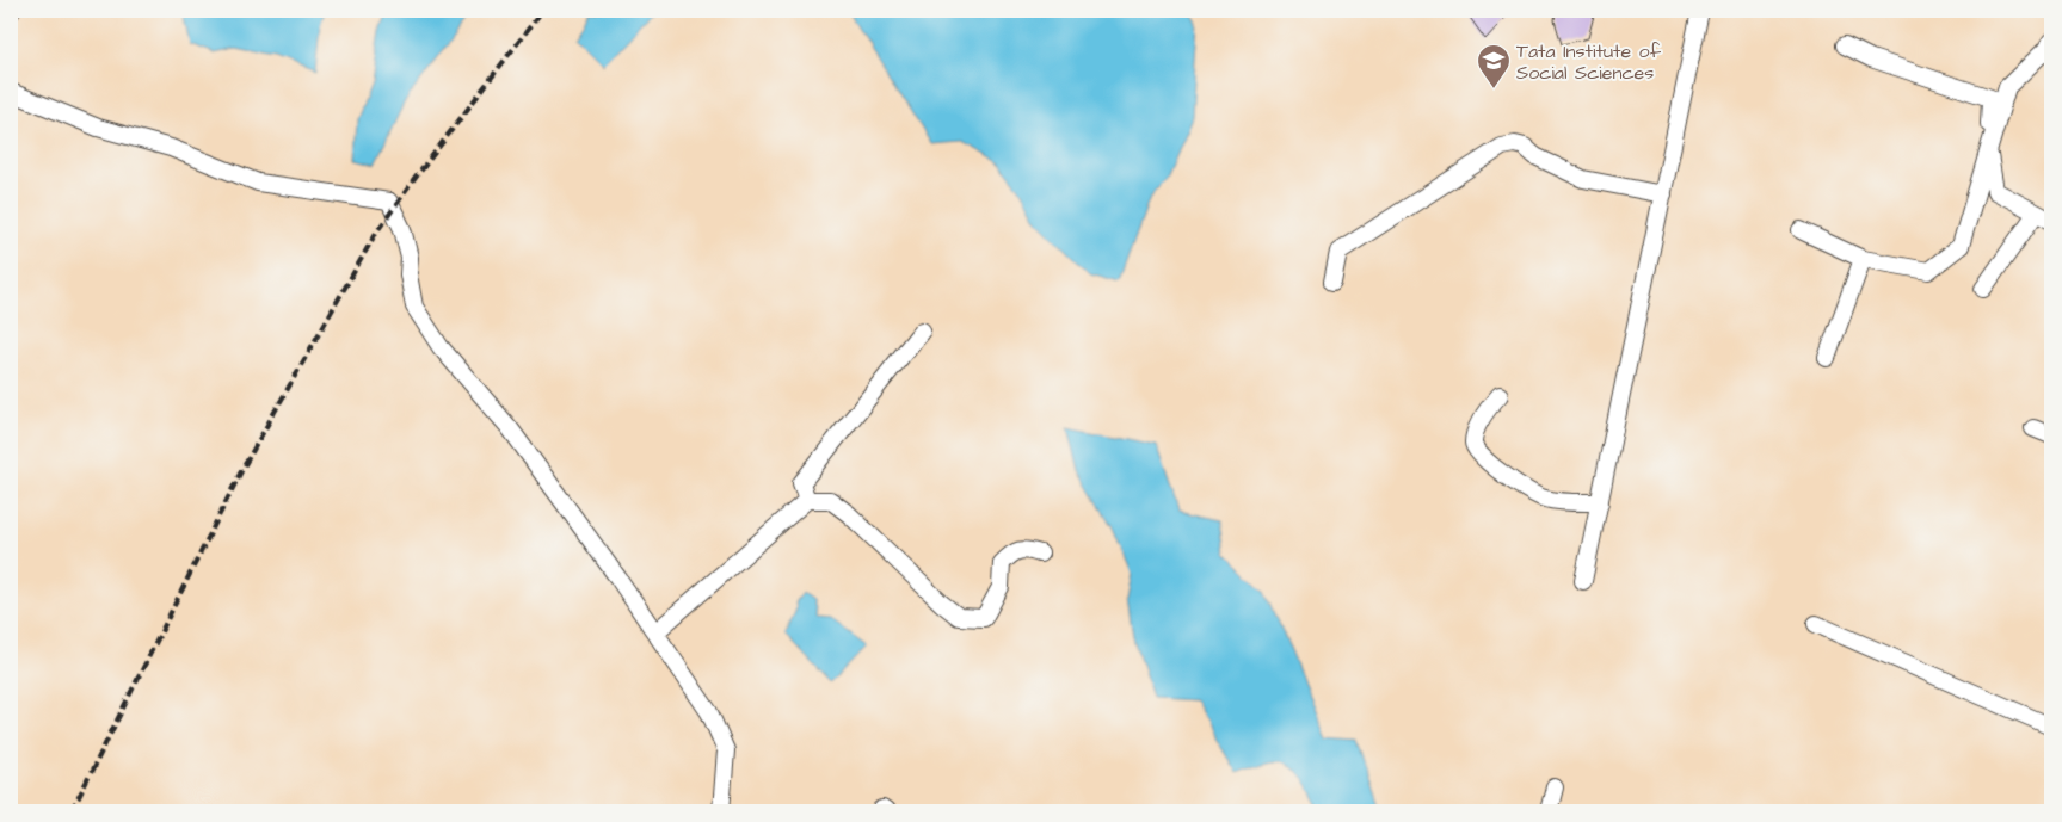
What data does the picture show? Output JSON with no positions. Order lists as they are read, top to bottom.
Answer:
{
  "places": {
    "school or university": ["Tata Institute of Social Sciences"]
  }
}
